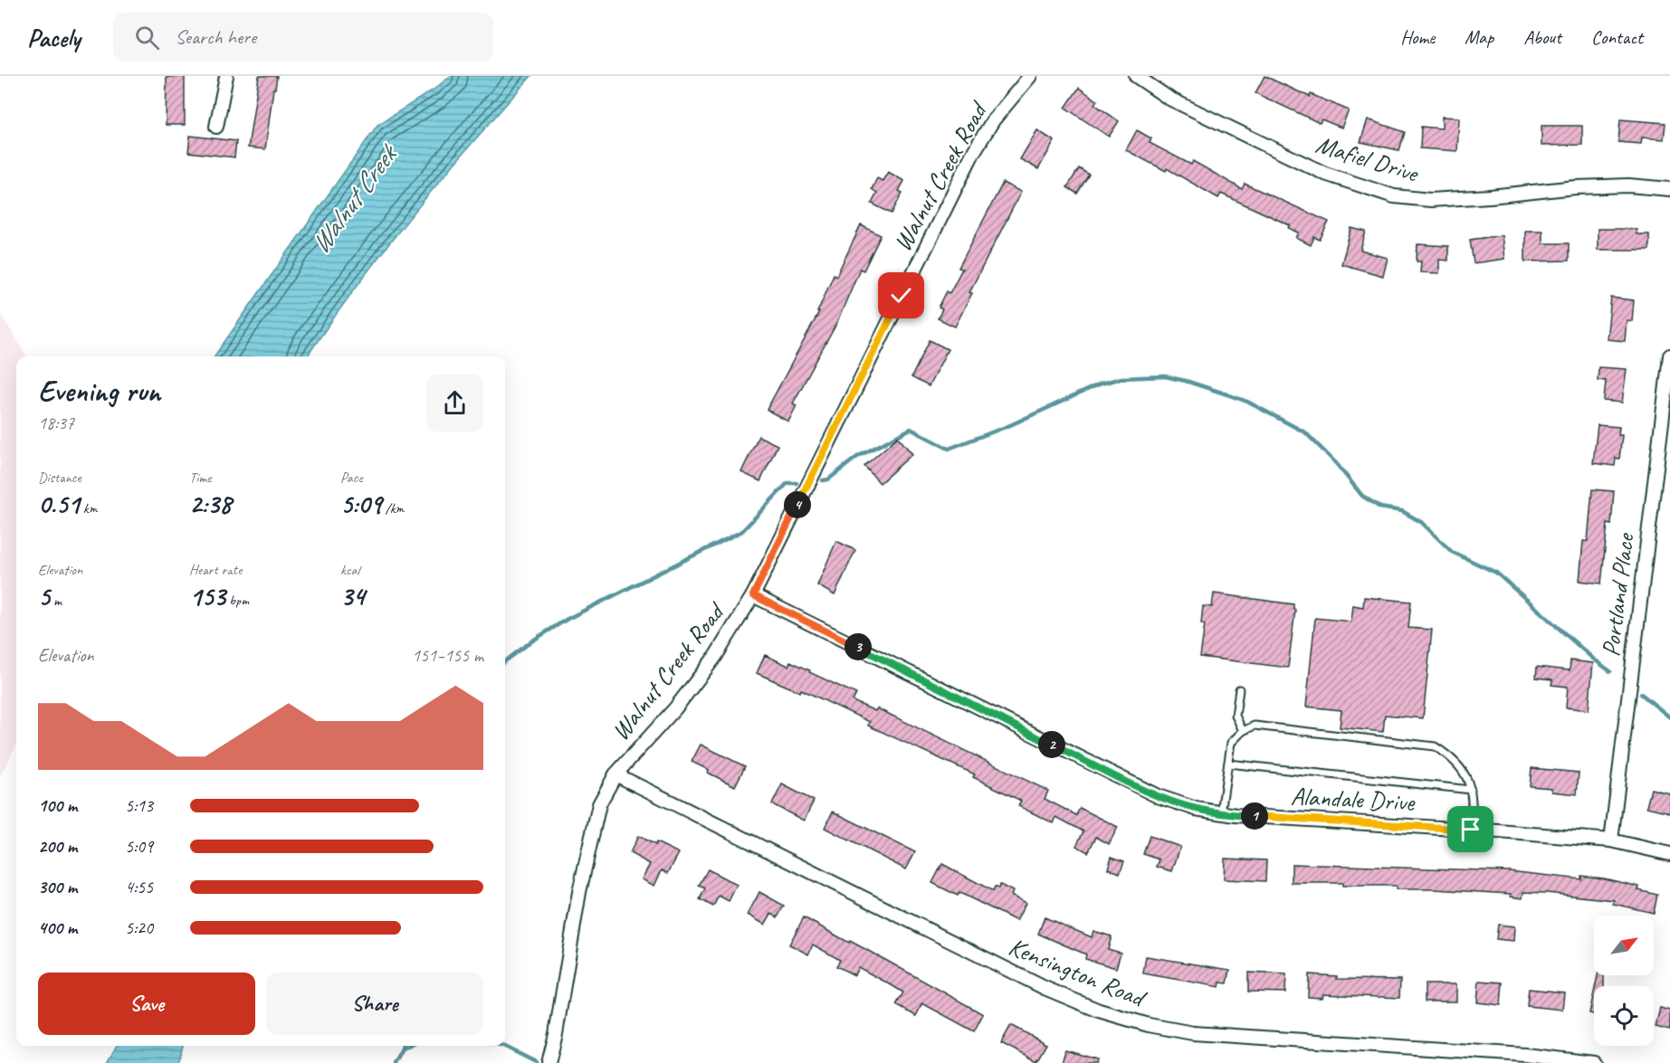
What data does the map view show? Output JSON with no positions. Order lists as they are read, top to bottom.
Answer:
{
  "streets": {
    "street": [
      "Mafiel Drive",
      "Walnut Creek Road",
      "Portland Place",
      "Alandale Drive",
      "Kensington Road"
    ]
  },
  "crossings": [
    ["Walnut Creek Road", "Alandale Drive"],
    ["Walnut Creek Road", "Kensington Road"],
    ["Portland Place", "Alandale Drive"]
  ],
  "water": ["Walnut Creek"],
  "north": "top right",
  "page": {
    "header": "Pacely",
    "search": "Search here",
    "nav": [
      "Home",
      "Map",
      "About",
      "Contact"
    ],
    "heading": ["Evening run", "18:37"],
    "stats": [
      ["Distance", "0.51 km"],
      ["Time", "2:38"],
      ["Pace", "5:09 /km"],
      ["Elevation", "5 m"],
      ["Heart rate", "153 bpm"],
      ["kcal", "34"]
    ],
    "pins": [
      "4",
      "3",
      "2",
      "1"
    ],
    "chart": ["Elevation", "151–155 m"],
    "list": [
      {
        "name": "100 m",
        "note": "5:13"
      },
      {
        "name": "200 m",
        "note": "5:09"
      },
      {
        "name": "300 m",
        "note": "4:55"
      },
      {
        "name": "400 m",
        "note": "5:20"
      }
    ],
    "buttons": ["Save", "Share"]
  }
}
